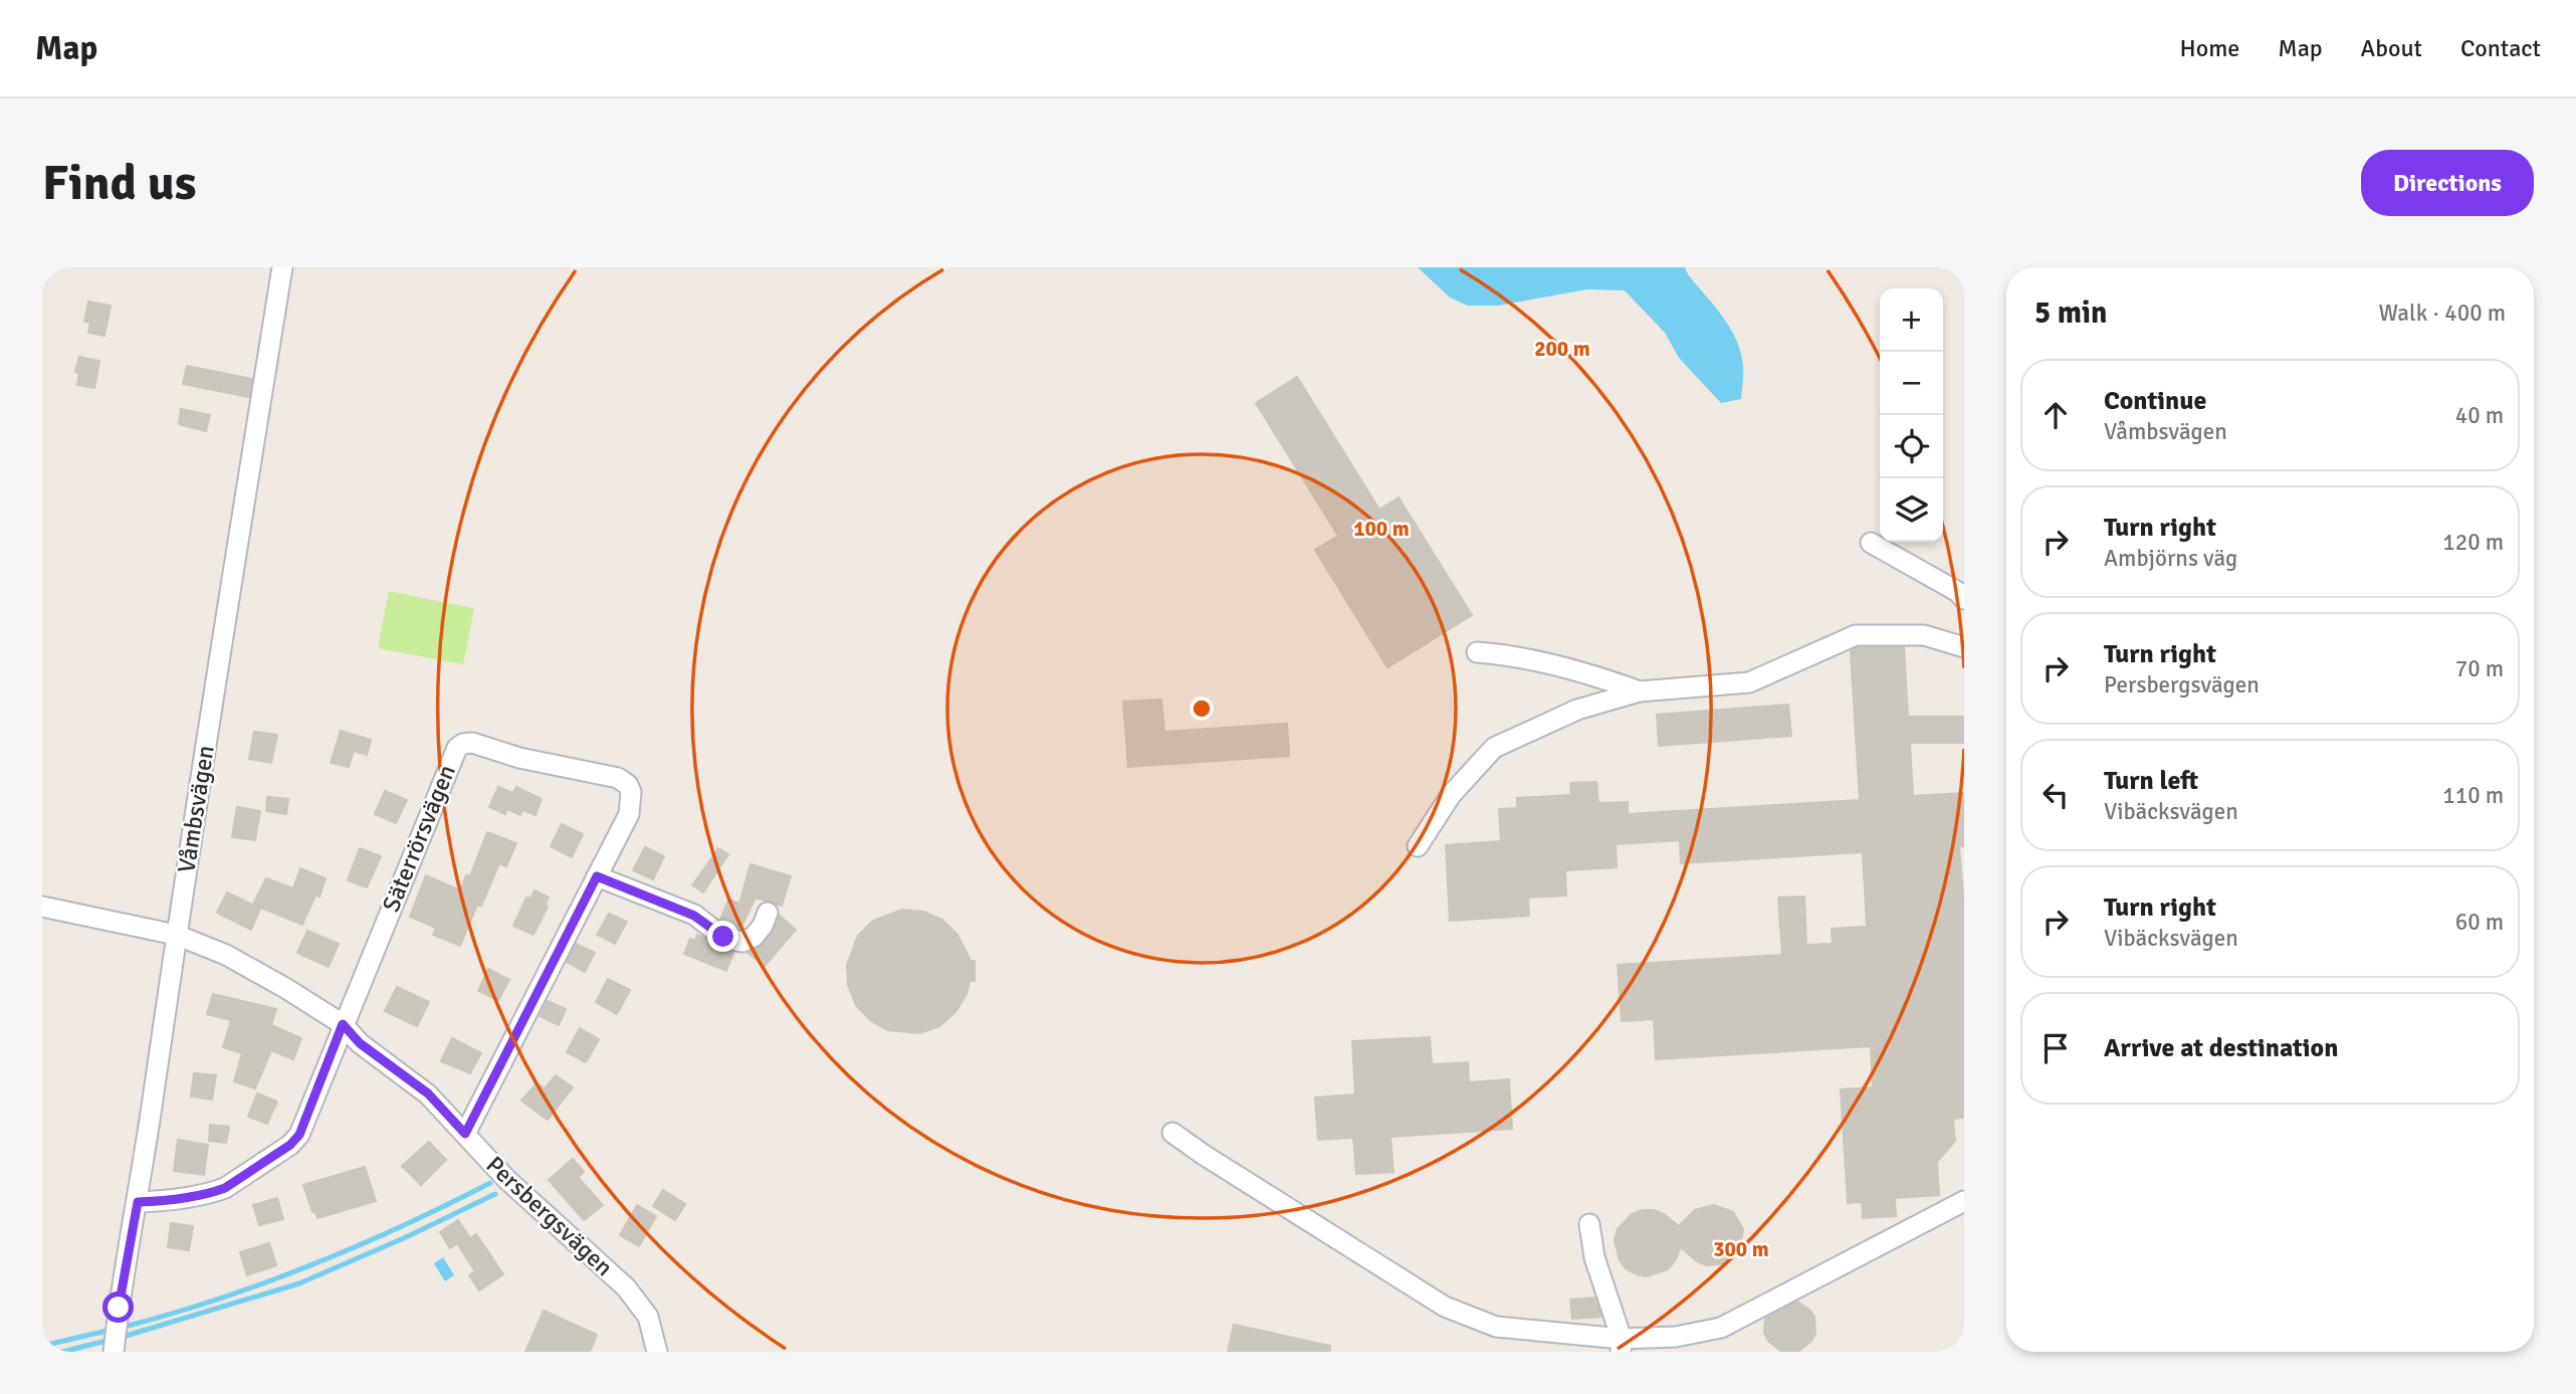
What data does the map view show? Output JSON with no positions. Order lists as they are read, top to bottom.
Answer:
{
  "streets": {
    "street": ["Våmbsvägen", "Säterrörsvägen", "Persbergsvägen"]
  },
  "crossings": [
    ["Våmbsvägen", "Säterrörsvägen"],
    ["Våmbsvägen", "Persbergsvägen"],
    ["Säterrörsvägen", "Persbergsvägen"]
  ],
  "page": {
    "header": "Map",
    "nav": [
      "Home",
      "Map",
      "About",
      "Contact"
    ],
    "buttons": "Directions",
    "title": "Find us",
    "heading": ["5 min", "Walk · 400 m"],
    "map_buttons": ["+", "−"],
    "list": [
      ["Continue", "Våmbsvägen", "40 m"],
      ["Turn right", "Ambjörns väg", "120 m"],
      ["Turn right", "Persbergsvägen", "70 m"],
      ["Turn left", "Vibäcksvägen", "110 m"],
      ["Turn right", "Vibäcksvägen", "60 m"],
      "Arrive at destination"
    ]
  },
  "rings": ["200 m", "100 m", "300 m"]
}
